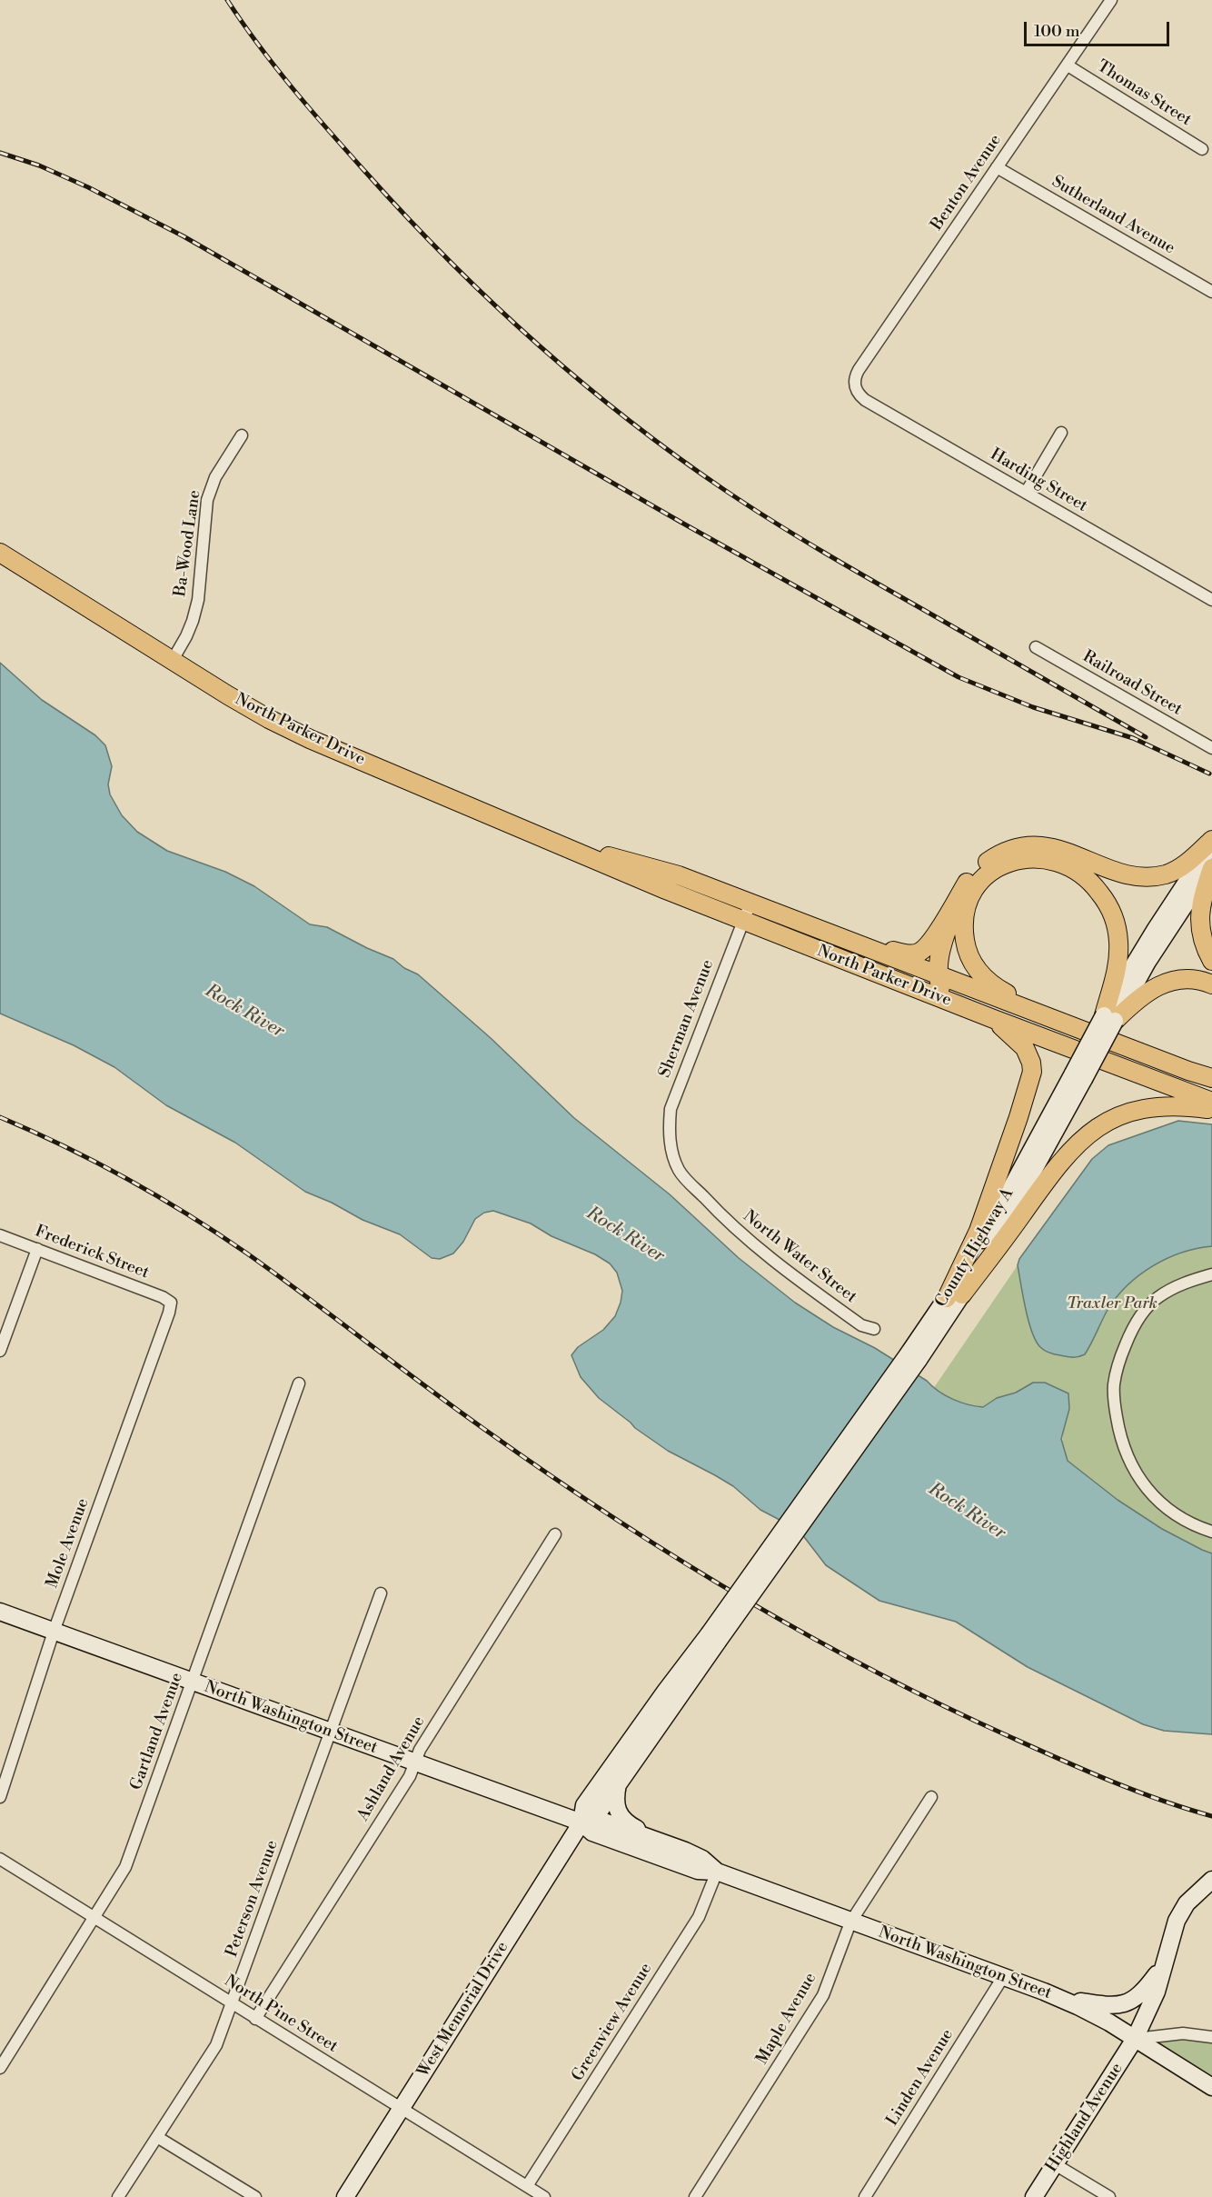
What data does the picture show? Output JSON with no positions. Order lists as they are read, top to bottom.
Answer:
{
  "streets": {
    "main road": [
      "North Parker Drive",
      "County Highway A",
      "North Washington Street",
      "West Memorial Drive",
      "Highland Avenue"
    ],
    "street": [
      "Thomas Street",
      "Benton Avenue",
      "Sutherland Avenue",
      "Harding Street",
      "Ba-Wood Lane",
      "Railroad Street",
      "Sherman Avenue",
      "Frederick Street",
      "North Water Street",
      "Mole Avenue",
      "Gartland Avenue",
      "Ashland Avenue",
      "Peterson Avenue",
      "North Pine Street",
      "Maple Avenue",
      "Greenview Avenue",
      "Linden Avenue"
    ]
  },
  "crossings": [
    ["Thomas Street", "Benton Avenue"],
    ["Benton Avenue", "Sutherland Avenue"],
    ["Benton Avenue", "Harding Street"],
    ["Ba-Wood Lane", "North Parker Drive"],
    ["North Parker Drive", "Sherman Avenue"],
    ["Sherman Avenue", "North Water Street"],
    ["County Highway A", "West Memorial Drive"],
    ["Frederick Street", "Mole Avenue"],
    ["Mole Avenue", "North Washington Street"],
    ["North Washington Street", "Gartland Avenue"],
    ["North Washington Street", "Ashland Avenue"],
    ["North Washington Street", "Peterson Avenue"],
    ["North Washington Street", "West Memorial Drive"],
    ["North Washington Street", "Maple Avenue"],
    ["North Washington Street", "Greenview Avenue"],
    ["North Washington Street", "Linden Avenue"],
    ["North Washington Street", "Highland Avenue"],
    ["Gartland Avenue", "North Pine Street"],
    ["Ashland Avenue", "North Pine Street"],
    ["Peterson Avenue", "North Pine Street"],
    ["West Memorial Drive", "North Pine Street"],
    ["North Pine Street", "Greenview Avenue"]
  ],
  "water": ["Rock River"],
  "parks": ["Traxler Park"],
  "scale_bar": "100 m"
}
